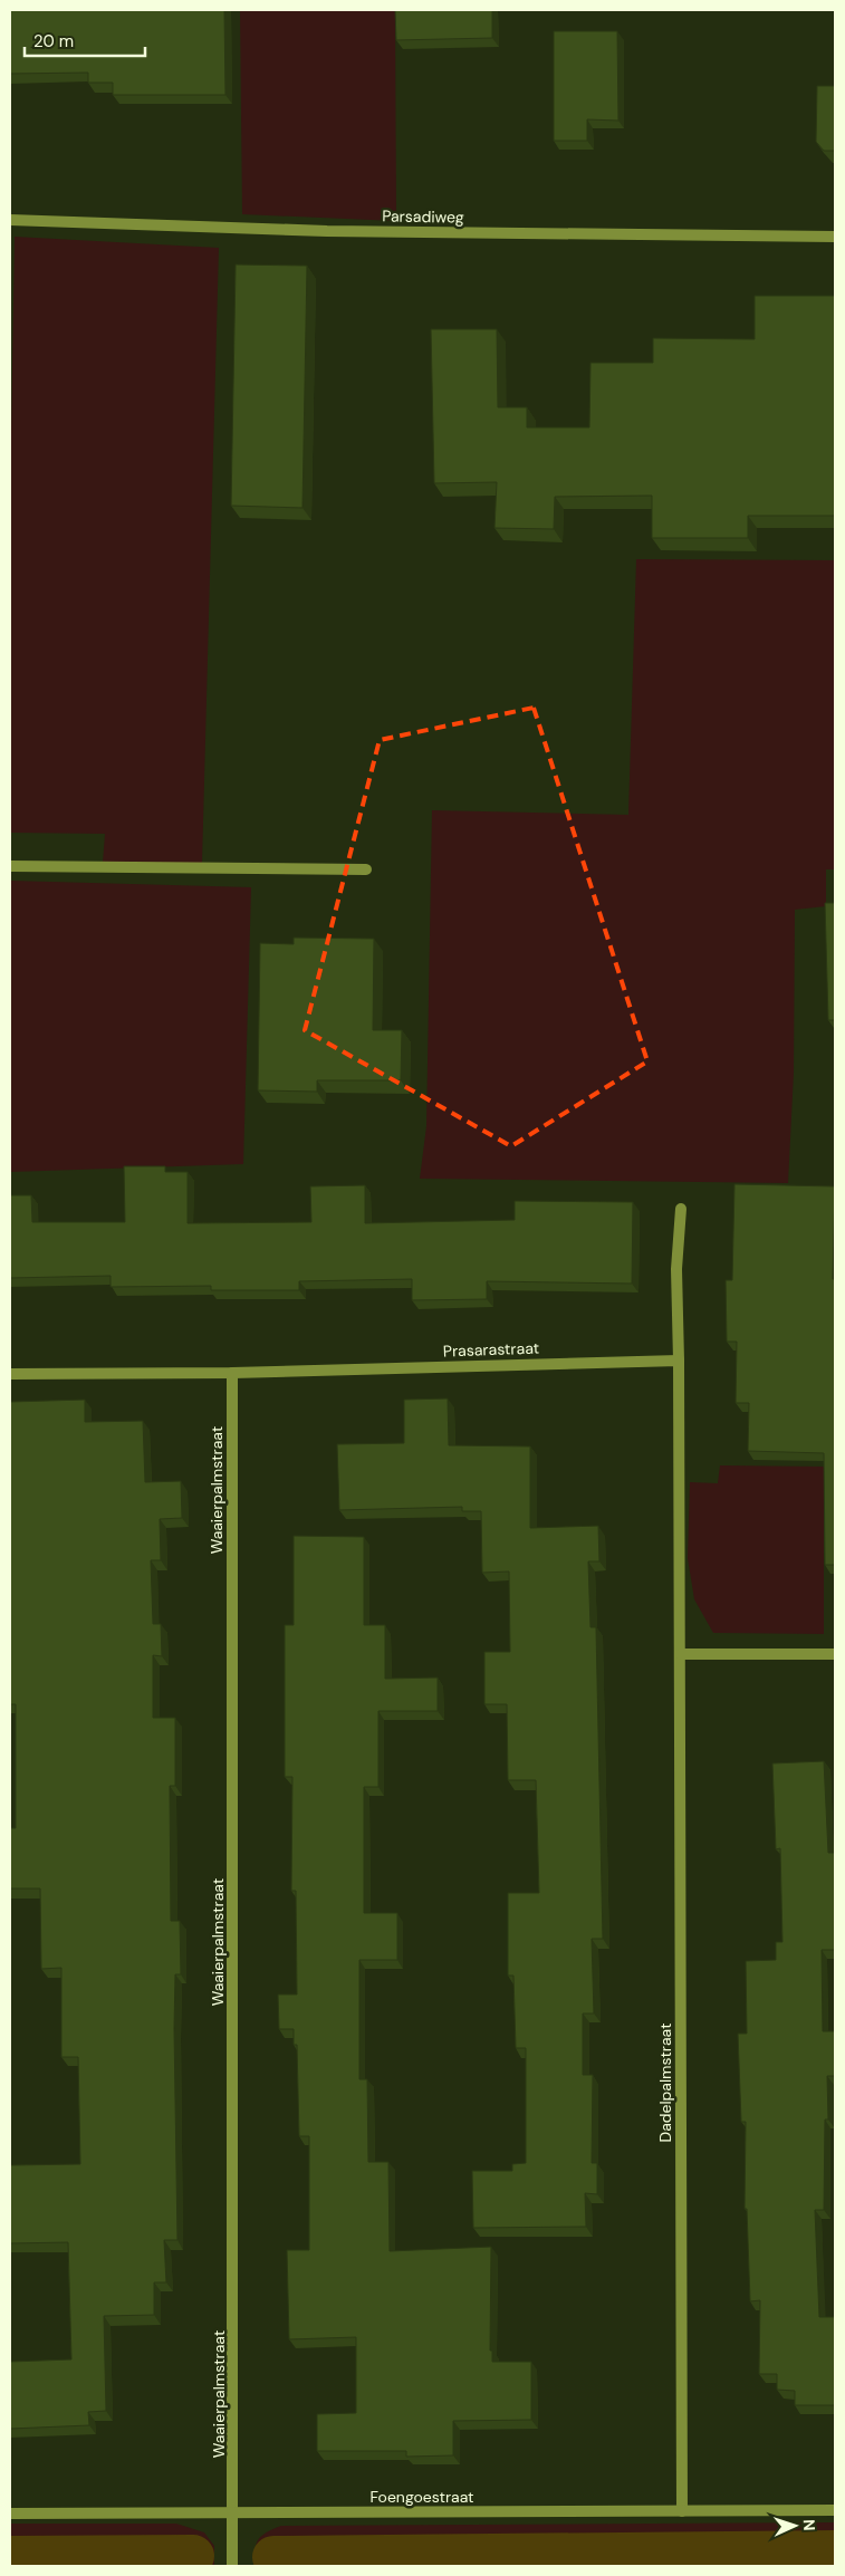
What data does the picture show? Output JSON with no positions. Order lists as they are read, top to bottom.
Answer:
{
  "streets": {
    "street": [
      "Parsadiweg",
      "Prasarastraat",
      "Waaierpalmstraat",
      "Dadelpalmstraat",
      "Foengoestraat"
    ]
  },
  "crossings": [
    ["Prasarastraat", "Waaierpalmstraat"],
    ["Waaierpalmstraat", "Foengoestraat"],
    ["Dadelpalmstraat", "Foengoestraat"]
  ],
  "scale_bar": "20 m",
  "north": "right"
}
